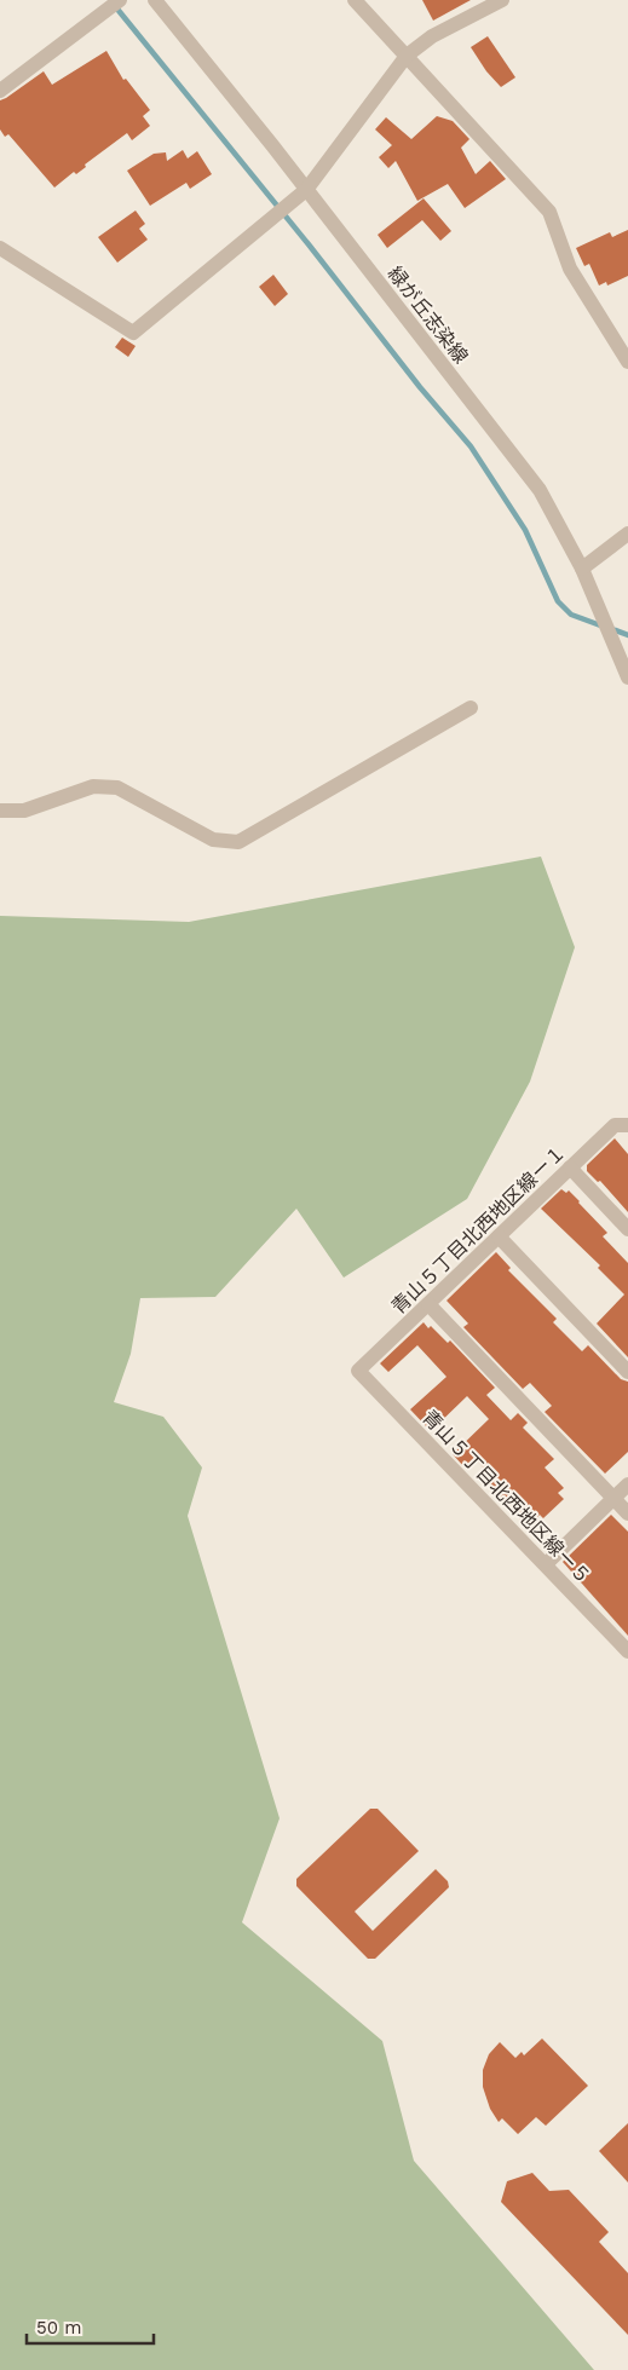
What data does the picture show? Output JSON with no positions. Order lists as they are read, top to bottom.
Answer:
{
  "streets": {
    "street": ["緑が丘志染線", "青山５丁目北西地区線ー１", "青山５丁目北西地区線ー５"]
  },
  "crossings": [
    ["青山５丁目北西地区線ー１", "青山５丁目北西地区線ー５"]
  ],
  "scale_bar": "50 m"
}
